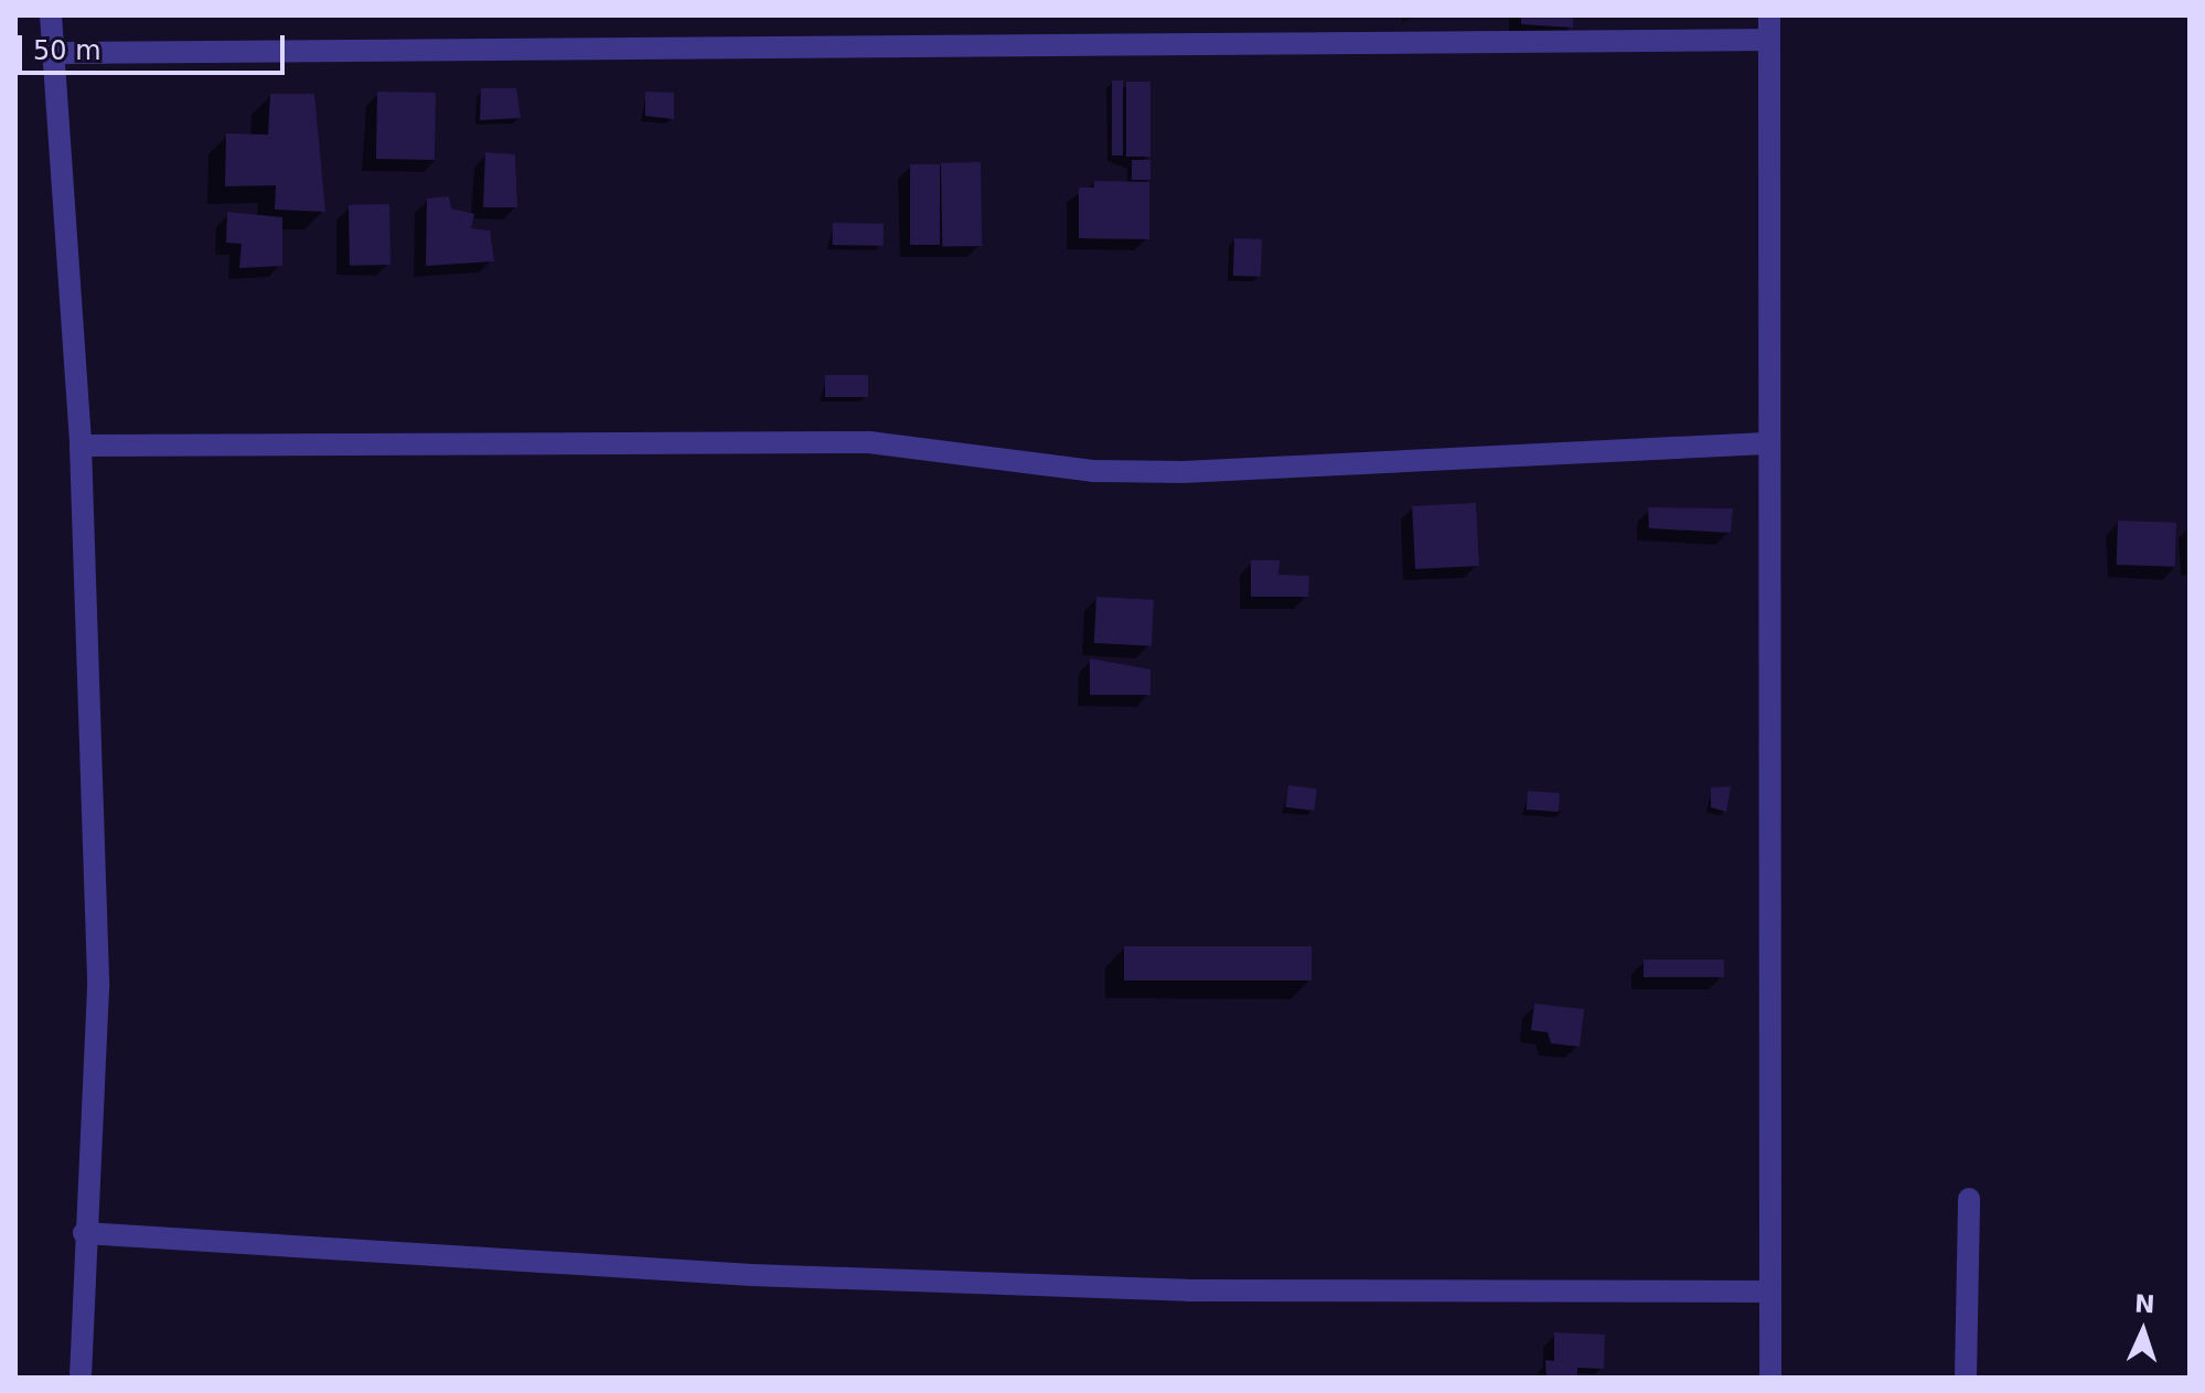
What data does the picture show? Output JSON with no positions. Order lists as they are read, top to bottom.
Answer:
{
  "scale_bar": "50 m",
  "north": "top"
}
